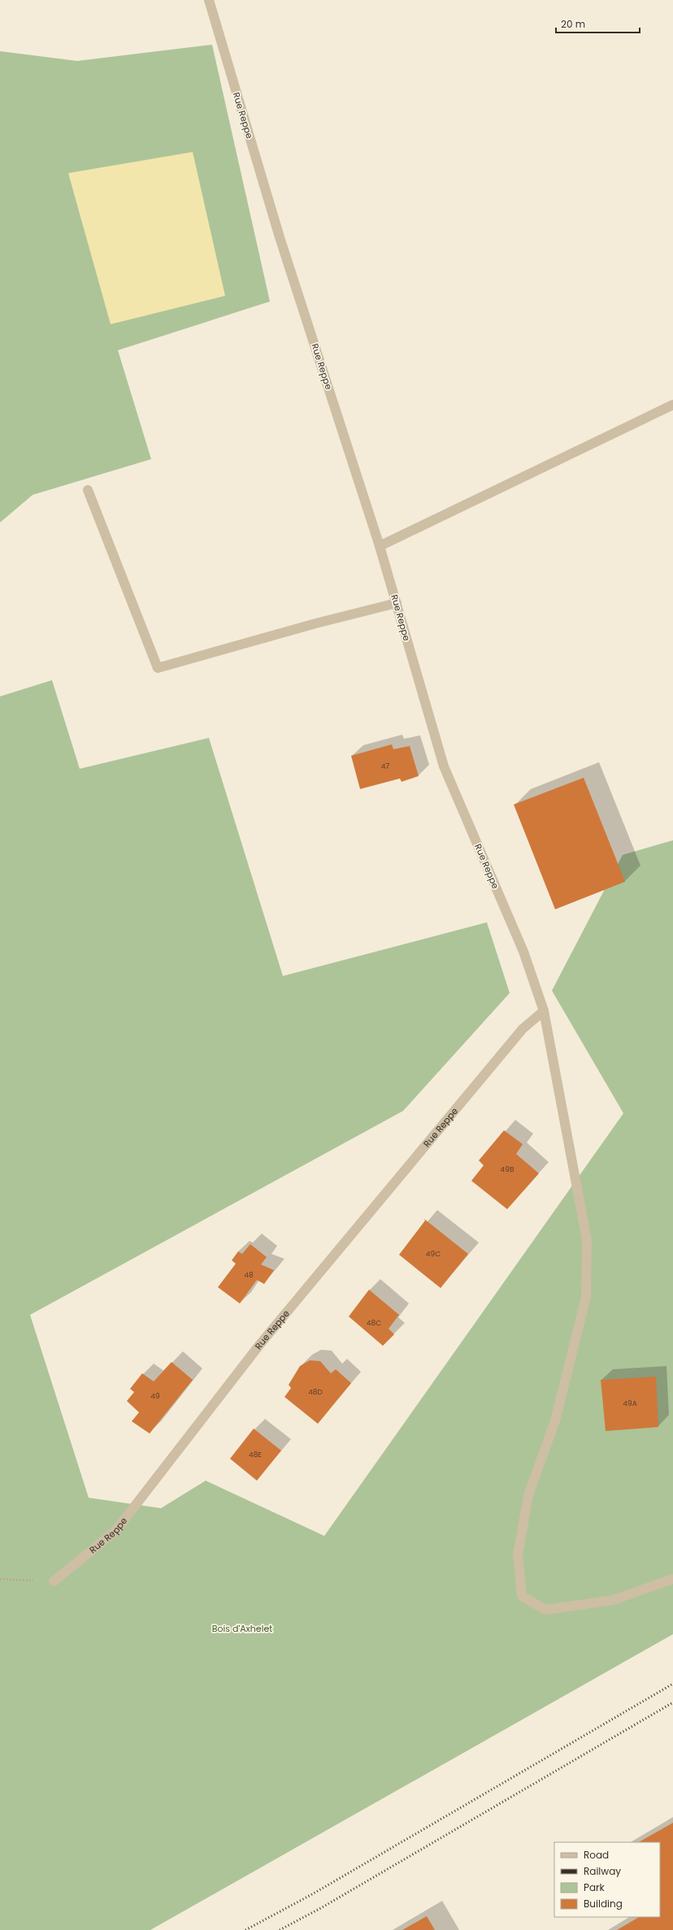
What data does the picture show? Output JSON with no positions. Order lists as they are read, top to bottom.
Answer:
{
  "streets": {
    "street": ["Rue Reppe"]
  },
  "parks": ["Bois d'Axhelet"],
  "house_numbers": [
    "47",
    "49B",
    "49C",
    "48",
    "48C",
    "48D",
    "49",
    "49A",
    "48E"
  ],
  "legend": [
    "Road",
    "Railway",
    "Park",
    "Building"
  ],
  "scale_bar": "20 m"
}
